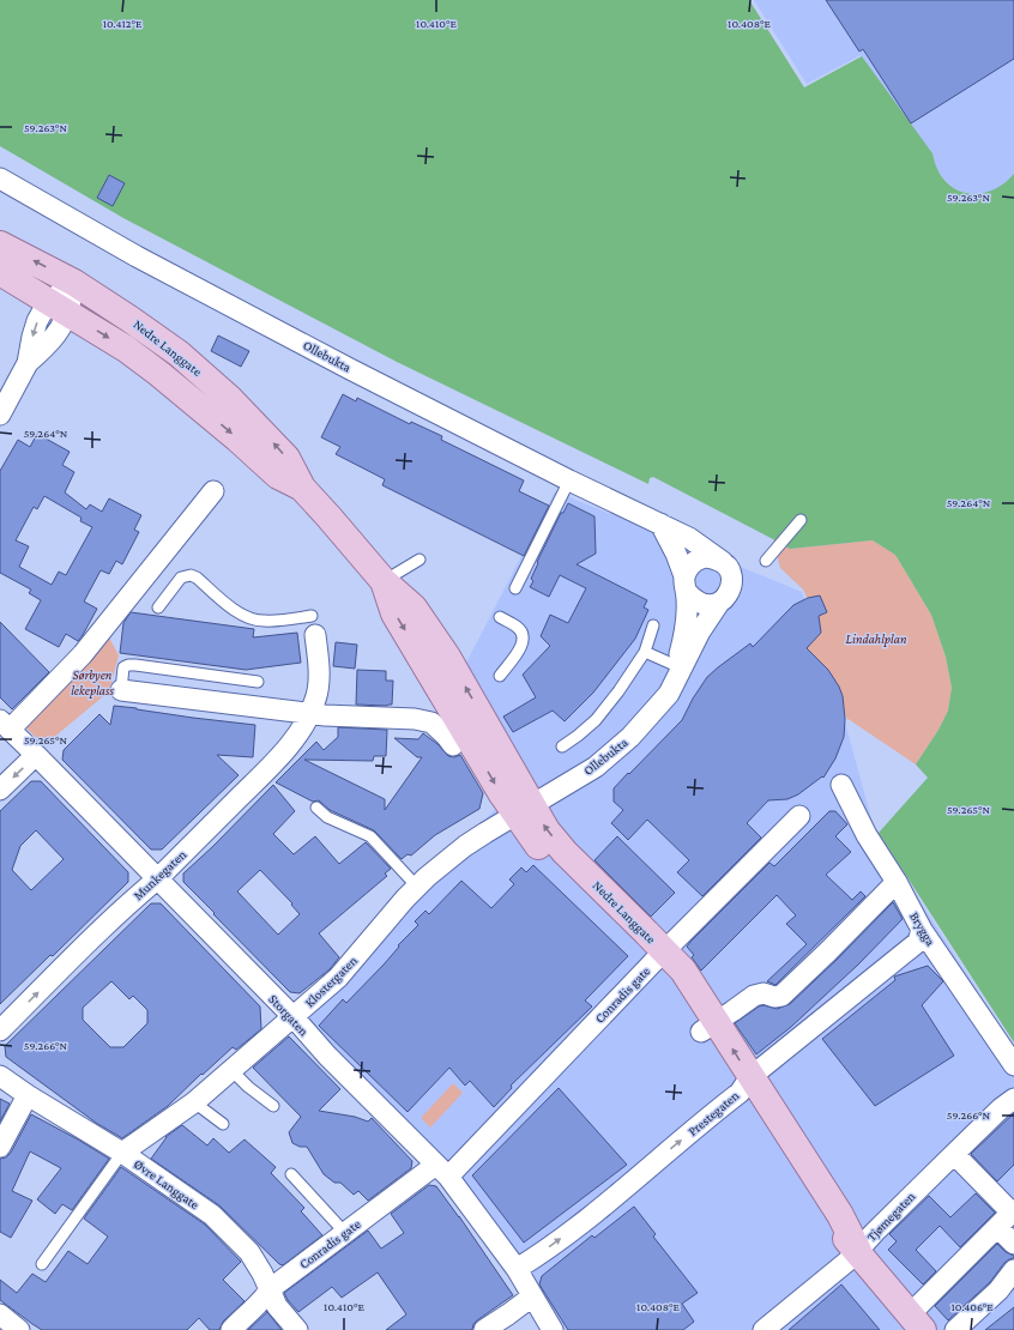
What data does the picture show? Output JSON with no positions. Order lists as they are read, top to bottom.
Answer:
{
  "streets": {
    "main road": ["Nedre Langgate"],
    "street": [
      "Ollebukta",
      "Munkegaten",
      "Brygga",
      "Klostergaten",
      "Conradis gate",
      "Storgaten",
      "Prestegaten",
      "Øvre Langgate",
      "Tjømegaten"
    ]
  },
  "crossings": [
    ["Nedre Langgate", "Ollebukta"],
    ["Nedre Langgate", "Klostergaten"],
    ["Nedre Langgate", "Conradis gate"],
    ["Nedre Langgate", "Prestegaten"],
    ["Nedre Langgate", "Tjømegaten"],
    ["Ollebukta", "Klostergaten"],
    ["Munkegaten", "Storgaten"],
    ["Brygga", "Prestegaten"],
    ["Klostergaten", "Storgaten"],
    ["Klostergaten", "Øvre Langgate"],
    ["Conradis gate", "Storgaten"],
    ["Conradis gate", "Øvre Langgate"],
    ["Storgaten", "Prestegaten"]
  ],
  "one_way": ["Munkegaten", "Prestegaten"],
  "parks": ["Lindahlplan", "Sørbyen lekeplass"],
  "coordinates": [
    "10.412°E",
    "10.410°E",
    "10.408°E",
    "59.263°N",
    "59.264°N",
    "59.265°N",
    "59.266°N",
    "10.406°E"
  ]
}
